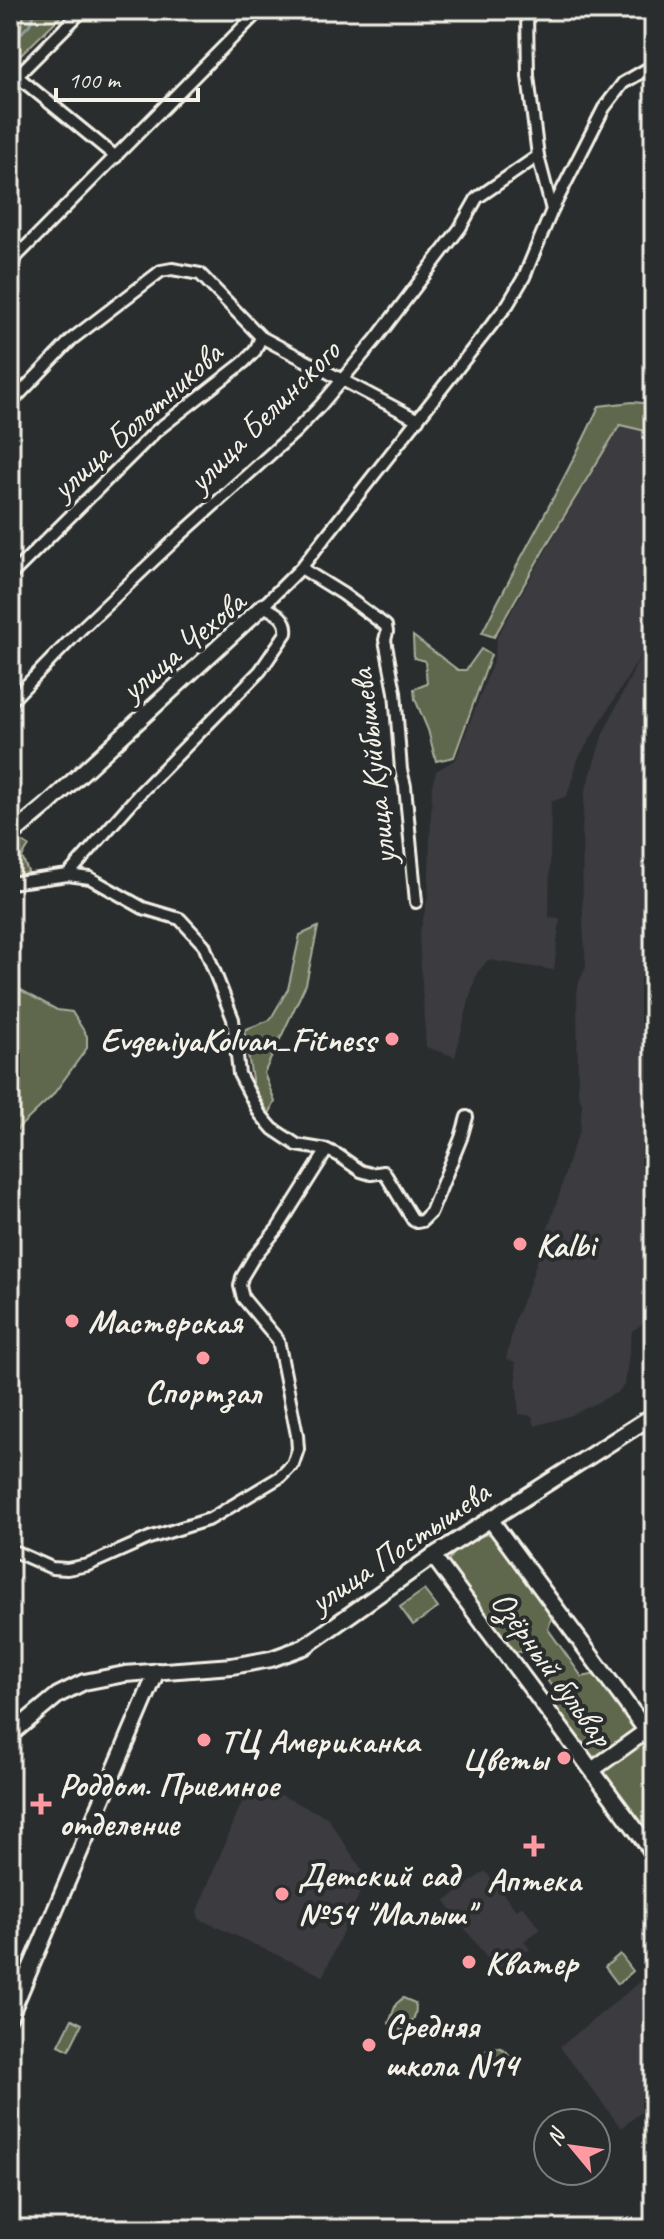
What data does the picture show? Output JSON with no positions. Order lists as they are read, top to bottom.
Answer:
{
  "streets": {
    "street": [
      "улица Белинского",
      "улица Болотникова",
      "улица Чехова",
      "улица Куйбышева",
      "улица Постышева",
      "Озёрный бульвар"
    ]
  },
  "crossings": [
    ["улица Постышева", "Озёрный бульвар"]
  ],
  "places": {
    "other": [
      "EvgeniyaKolvan_Fitness",
      "Kalbi",
      "Мастерская",
      "Спортзал",
      "ТЦ Американка",
      "Цветы",
      "Детский сад №54 \"Малыш\"",
      "Кватер",
      "Средняя школа N14"
    ],
    "health": ["Роддом. Приемное отделение", "Аптека"]
  },
  "scale_bar": "100 m",
  "north": "top left"
}
